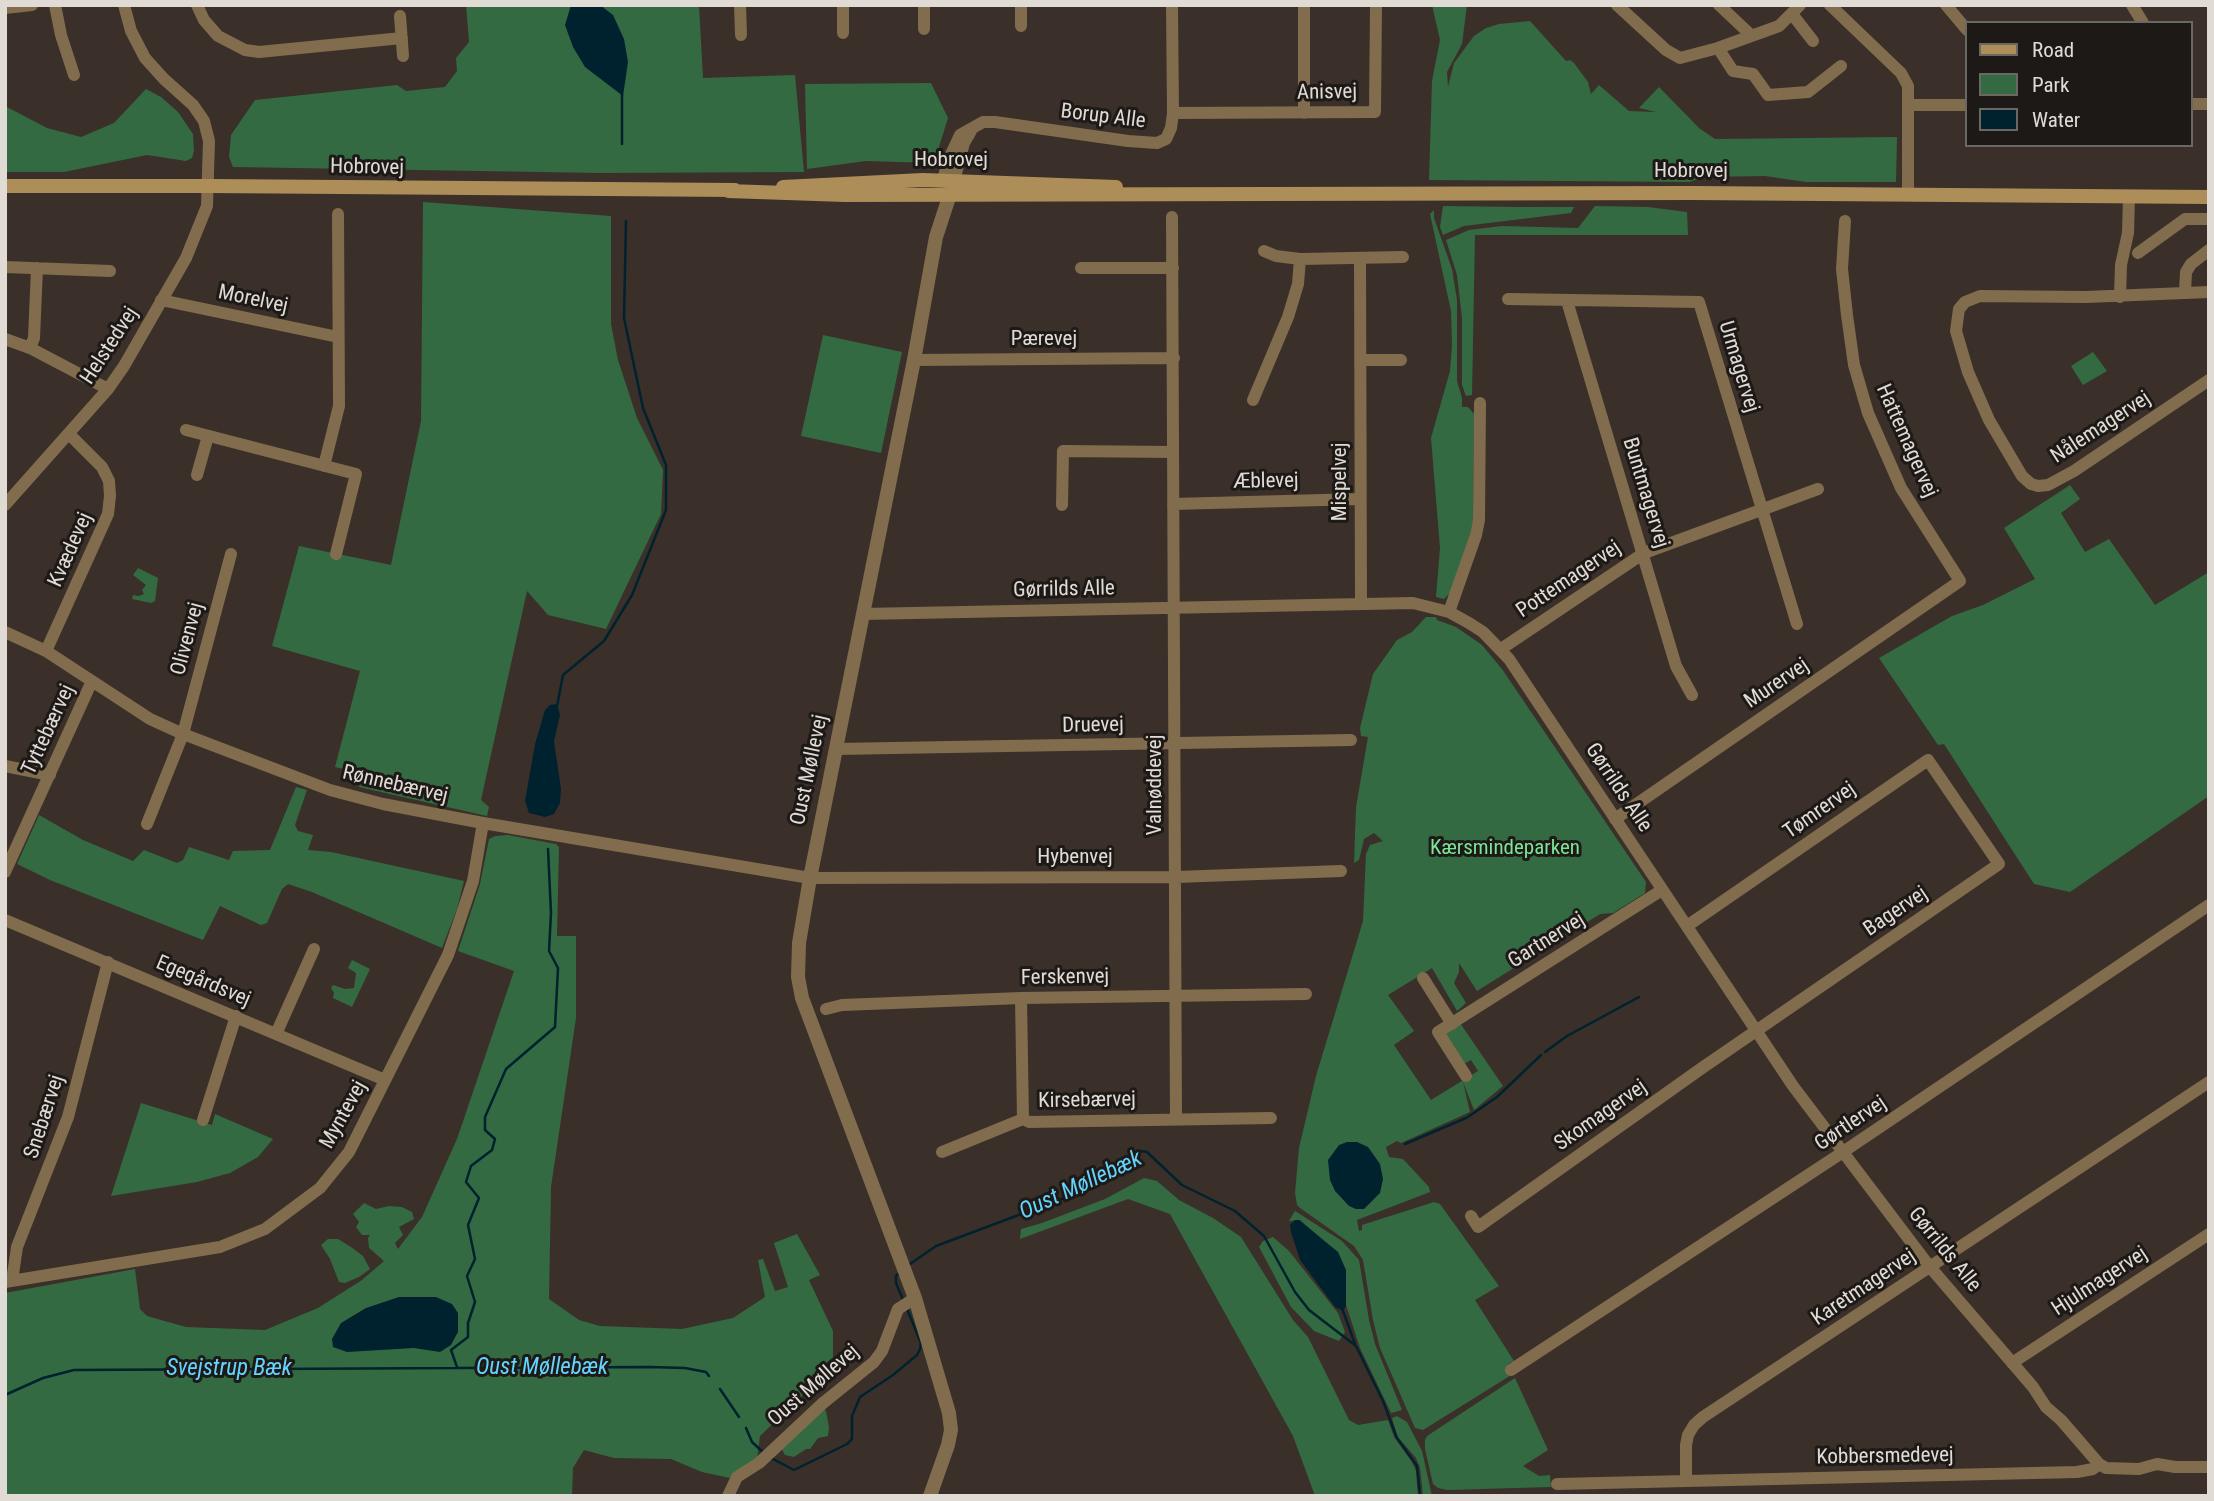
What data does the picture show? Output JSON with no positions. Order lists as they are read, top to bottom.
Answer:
{
  "streets": {
    "main road": ["Hobrovej"],
    "street": [
      "Anisvej",
      "Borup Alle",
      "Morelvej",
      "Pærevej",
      "Helstedvej",
      "Urmagervej",
      "Nålemagervej",
      "Hattemagervej",
      "Æblevej",
      "Mispelvej",
      "Buntmagervej",
      "Kvædevej",
      "Pottemagervej",
      "Gørrilds Alle",
      "Olivenvej",
      "Murervej",
      "Druevej",
      "Tyttebærvej",
      "Oust Møllevej",
      "Rønnebærvej",
      "Valnøddevej",
      "Tømrervej",
      "Hybenvej",
      "Bagervej",
      "Gartnervej",
      "Ferskenvej",
      "Egegårdsvej",
      "Kirsebærvej",
      "Myntevej",
      "Skomagervej",
      "Snebærvej",
      "Gørtlervej",
      "Hjulmagervej",
      "Karetmagervej",
      "Kobbersmedevej"
    ]
  },
  "crossings": [
    ["Anisvej", "Borup Alle"],
    ["Borup Alle", "Hobrovej"],
    ["Borup Alle", "Oust Møllevej"],
    ["Hobrovej", "Helstedvej"],
    ["Hobrovej", "Oust Møllevej"],
    ["Morelvej", "Helstedvej"],
    ["Pærevej", "Oust Møllevej"],
    ["Pærevej", "Valnøddevej"],
    ["Helstedvej", "Kvædevej"],
    ["Urmagervej", "Buntmagervej"],
    ["Urmagervej", "Pottemagervej"],
    ["Hattemagervej", "Murervej"],
    ["Æblevej", "Mispelvej"],
    ["Æblevej", "Valnøddevej"],
    ["Mispelvej", "Gørrilds Alle"],
    ["Buntmagervej", "Pottemagervej"],
    ["Kvædevej", "Rønnebærvej"],
    ["Pottemagervej", "Gørrilds Alle"],
    ["Gørrilds Alle", "Murervej"],
    ["Gørrilds Alle", "Oust Møllevej"],
    ["Gørrilds Alle", "Valnøddevej"],
    ["Gørrilds Alle", "Tømrervej"],
    ["Gørrilds Alle", "Bagervej"],
    ["Gørrilds Alle", "Gartnervej"],
    ["Gørrilds Alle", "Skomagervej"],
    ["Gørrilds Alle", "Gørtlervej"],
    ["Gørrilds Alle", "Hjulmagervej"],
    ["Gørrilds Alle", "Karetmagervej"],
    ["Gørrilds Alle", "Kobbersmedevej"],
    ["Olivenvej", "Rønnebærvej"],
    ["Druevej", "Oust Møllevej"],
    ["Druevej", "Valnøddevej"],
    ["Tyttebærvej", "Rønnebærvej"],
    ["Oust Møllevej", "Rønnebærvej"],
    ["Oust Møllevej", "Hybenvej"],
    ["Rønnebærvej", "Hybenvej"],
    ["Rønnebærvej", "Myntevej"],
    ["Valnøddevej", "Hybenvej"],
    ["Valnøddevej", "Ferskenvej"],
    ["Valnøddevej", "Kirsebærvej"],
    ["Tømrervej", "Bagervej"],
    ["Bagervej", "Skomagervej"],
    ["Ferskenvej", "Kirsebærvej"],
    ["Egegårdsvej", "Myntevej"],
    ["Egegårdsvej", "Snebærvej"],
    ["Myntevej", "Snebærvej"],
    ["Karetmagervej", "Kobbersmedevej"]
  ],
  "water": ["Oust Møllebæk", "Svejstrup Bæk"],
  "parks": ["Kærsmindeparken"],
  "legend": ["Road", "Park", "Water"]
}
